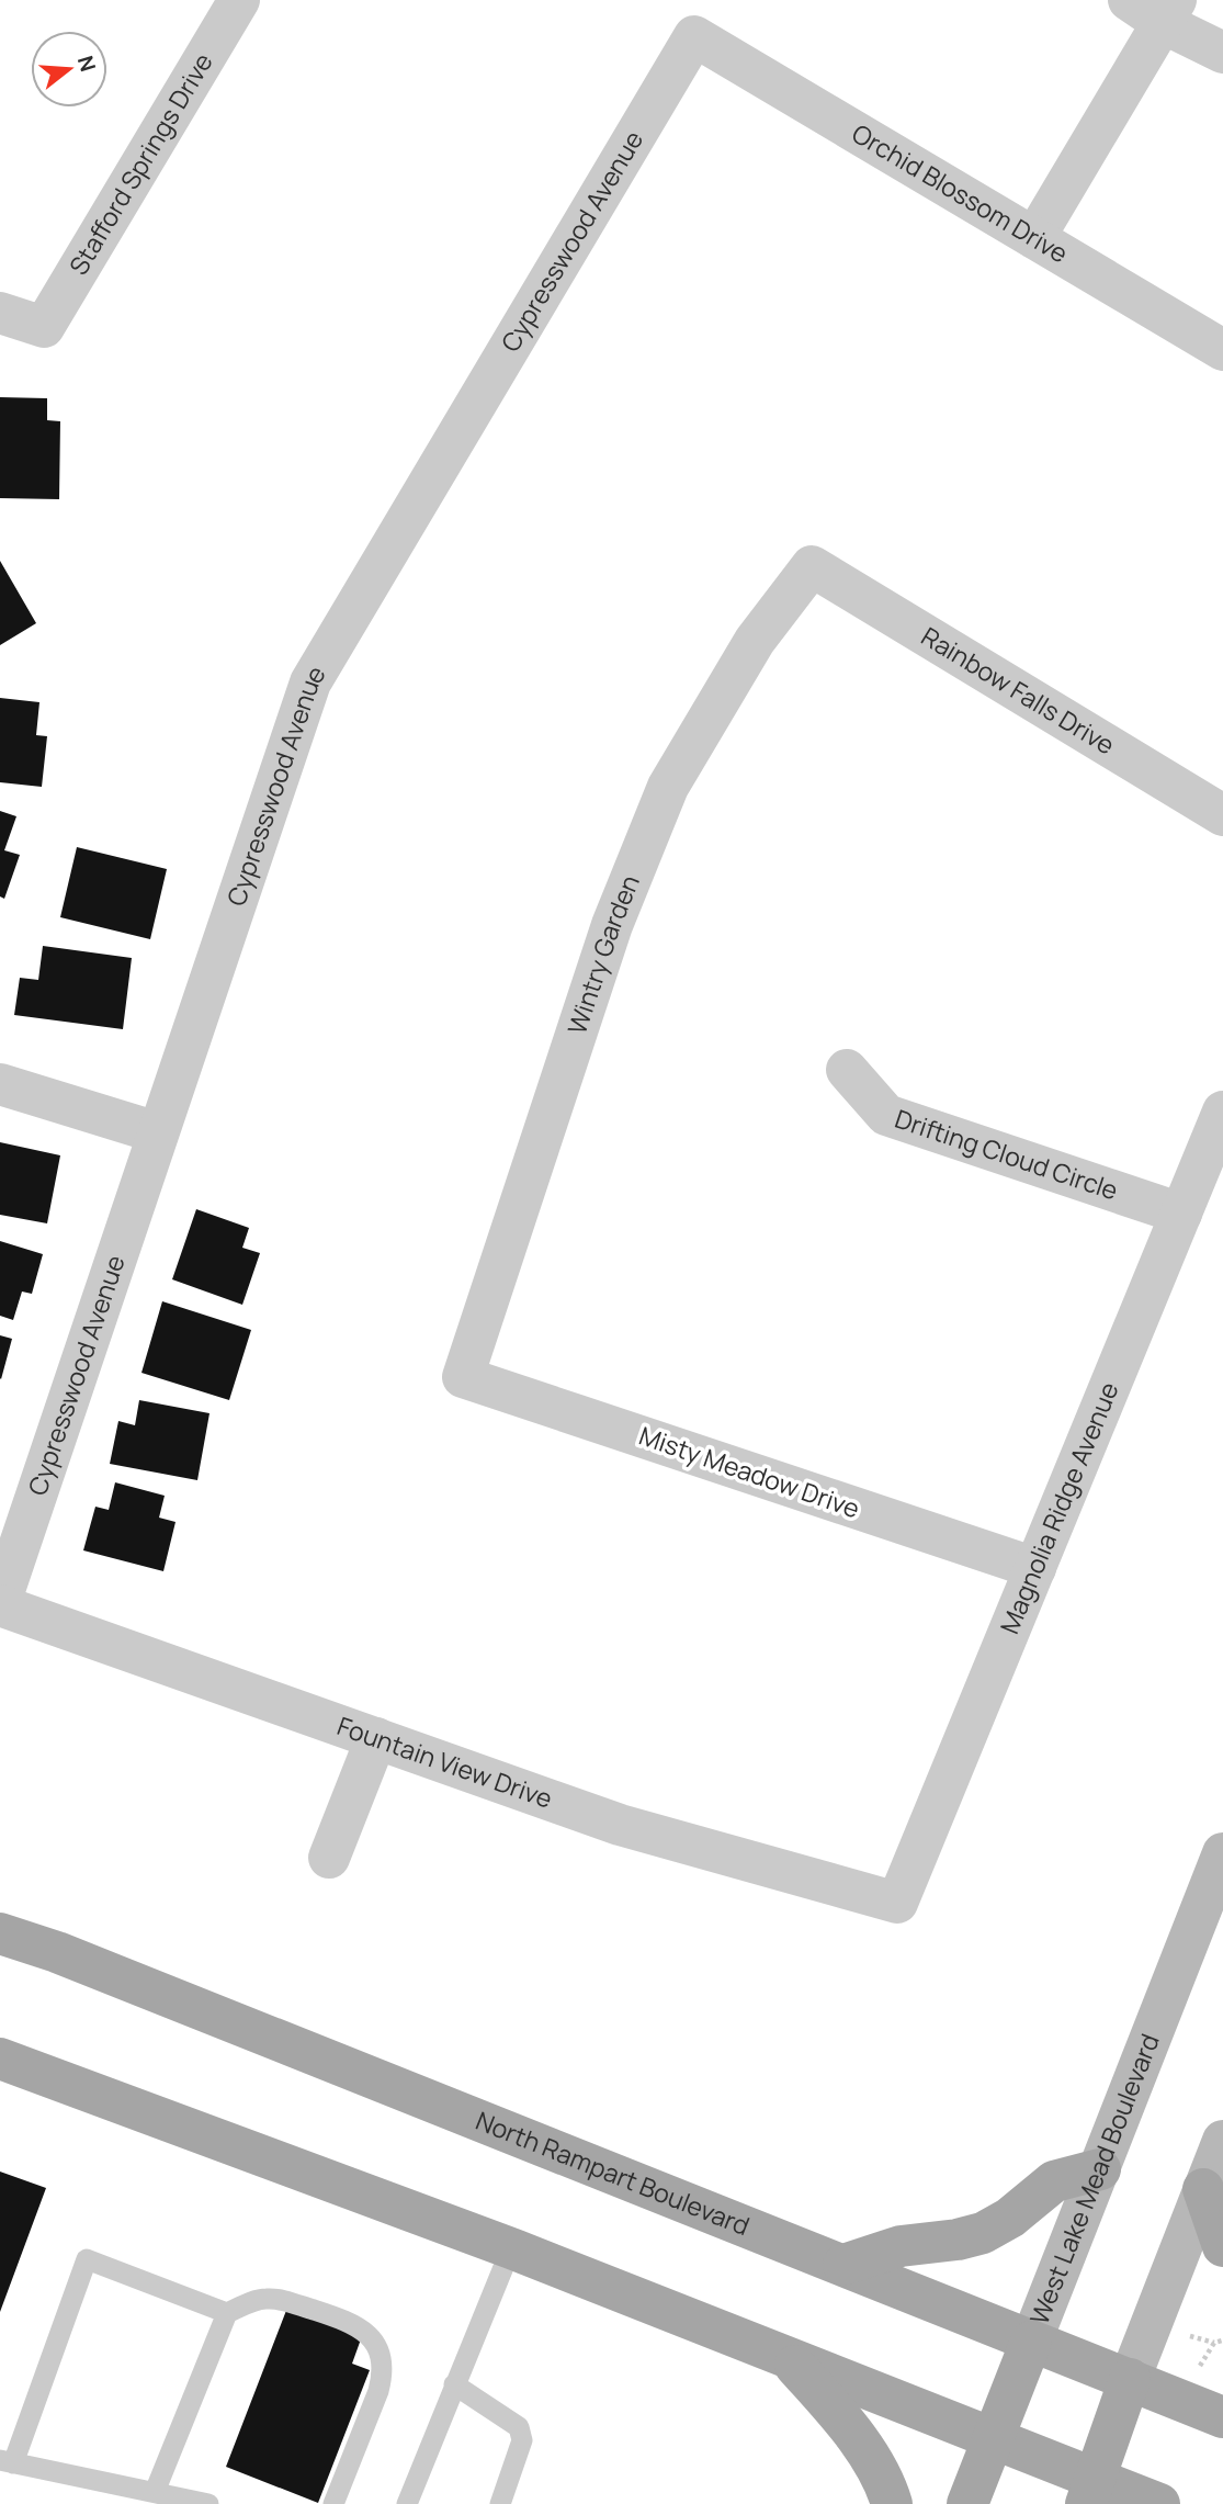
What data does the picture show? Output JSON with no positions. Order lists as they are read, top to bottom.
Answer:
{
  "streets": {
    "main road": ["North Rampart Boulevard", "West Lake Mead Boulevard"],
    "street": [
      "Stafford Springs Drive",
      "Orchid Blossom Drive",
      "Cypresswood Avenue",
      "Rainbow Falls Drive",
      "Wintry Garden",
      "Drifting Cloud Circle",
      "Misty Meadow Drive",
      "Magnolia Ridge Avenue",
      "Fountain View Drive"
    ]
  },
  "crossings": [
    ["Orchid Blossom Drive", "Cypresswood Avenue"],
    ["Cypresswood Avenue", "Fountain View Drive"],
    ["Rainbow Falls Drive", "Wintry Garden"],
    ["Wintry Garden", "Misty Meadow Drive"],
    ["Drifting Cloud Circle", "Magnolia Ridge Avenue"],
    ["Misty Meadow Drive", "Magnolia Ridge Avenue"],
    ["Magnolia Ridge Avenue", "Fountain View Drive"],
    ["North Rampart Boulevard", "West Lake Mead Boulevard"]
  ],
  "north": "right"
}
